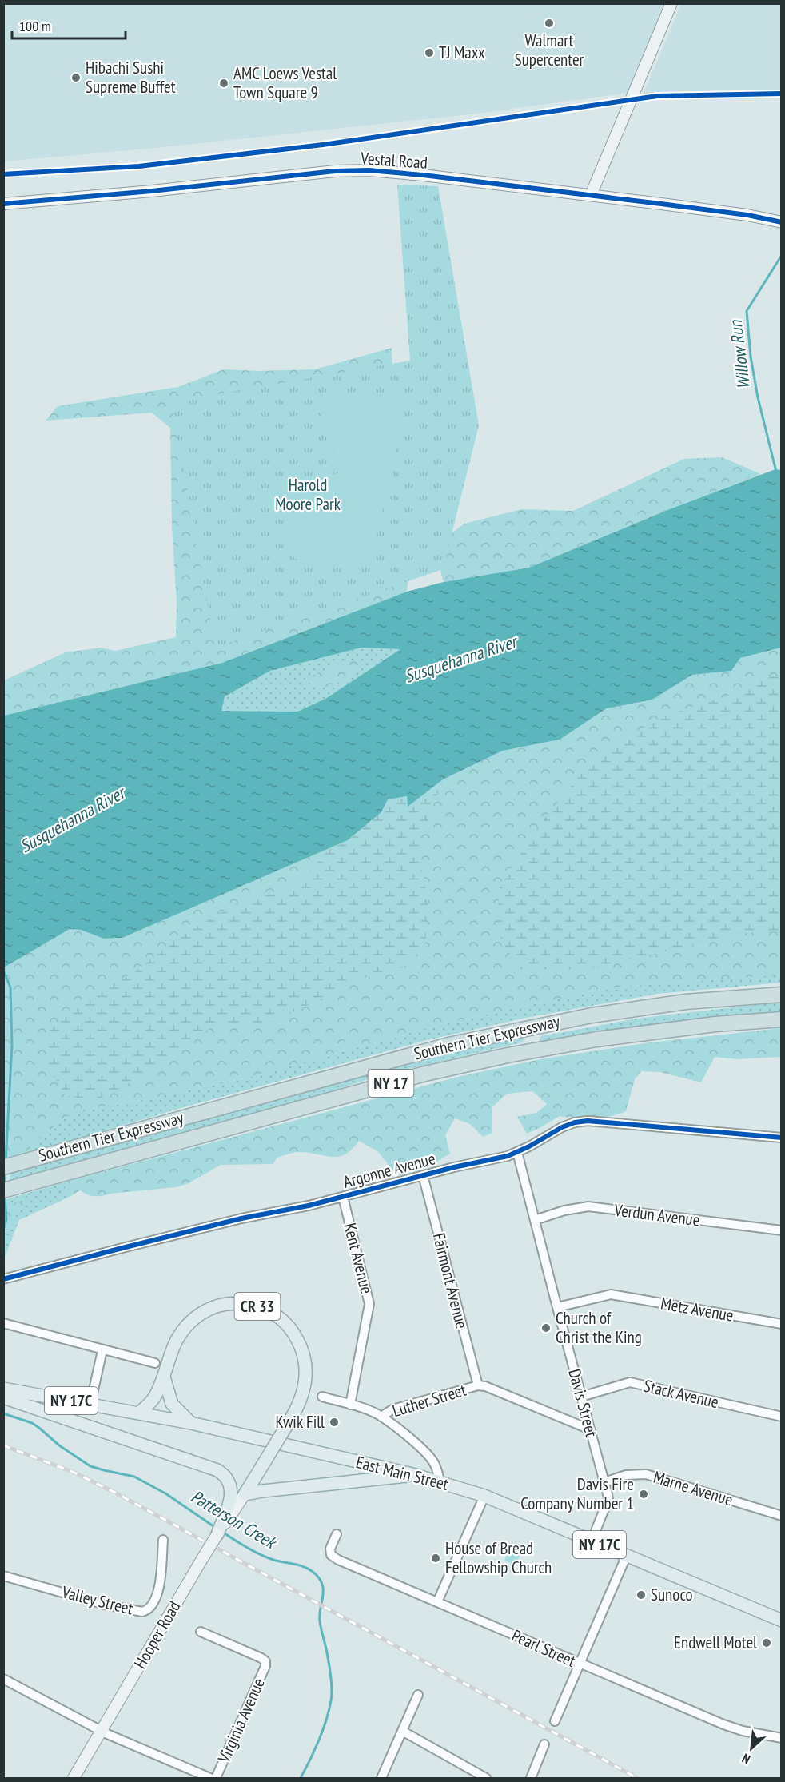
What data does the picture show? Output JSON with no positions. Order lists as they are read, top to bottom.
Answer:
{
  "streets": {
    "highway": ["Southern Tier Expressway", "NY 17"],
    "main road": ["CR 33", "NY 17C", "East Main Street"],
    "street": [
      "Vestal Road",
      "Argonne Avenue",
      "Verdun Avenue",
      "Kent Avenue",
      "Fairmont Avenue",
      "Metz Avenue",
      "Stack Avenue",
      "Luther Street",
      "Davis Street",
      "Marne Avenue",
      "Valley Street",
      "Hooper Road",
      "Pearl Street",
      "Virginia Avenue"
    ]
  },
  "crossings": [
    ["Argonne Avenue", "Kent Avenue"],
    ["Argonne Avenue", "Fairmont Avenue"],
    ["Argonne Avenue", "Davis Street"],
    ["Verdun Avenue", "Davis Street"],
    ["Fairmont Avenue", "Luther Street"],
    ["CR 33", "East Main Street"],
    ["Metz Avenue", "Davis Street"],
    ["Stack Avenue", "Davis Street"],
    ["Davis Street", "East Main Street"],
    ["Davis Street", "Marne Avenue"]
  ],
  "water": ["Willow Run", "Susquehanna River", "Patterson Creek"],
  "parks": ["Harold Moore Park"],
  "places": [
    "Walmart Supercenter",
    "TJ Maxx",
    "Hibachi Sushi Supreme Buffet",
    "AMC Loews Vestal Town Square 9",
    "Church of Christ the King",
    "Kwik Fill",
    "Davis Fire Company Number 1",
    "House of Bread Fellowship Church",
    "Sunoco",
    "Endwell Motel"
  ],
  "scale_bar": "100 m",
  "north": "bottom left"
}
